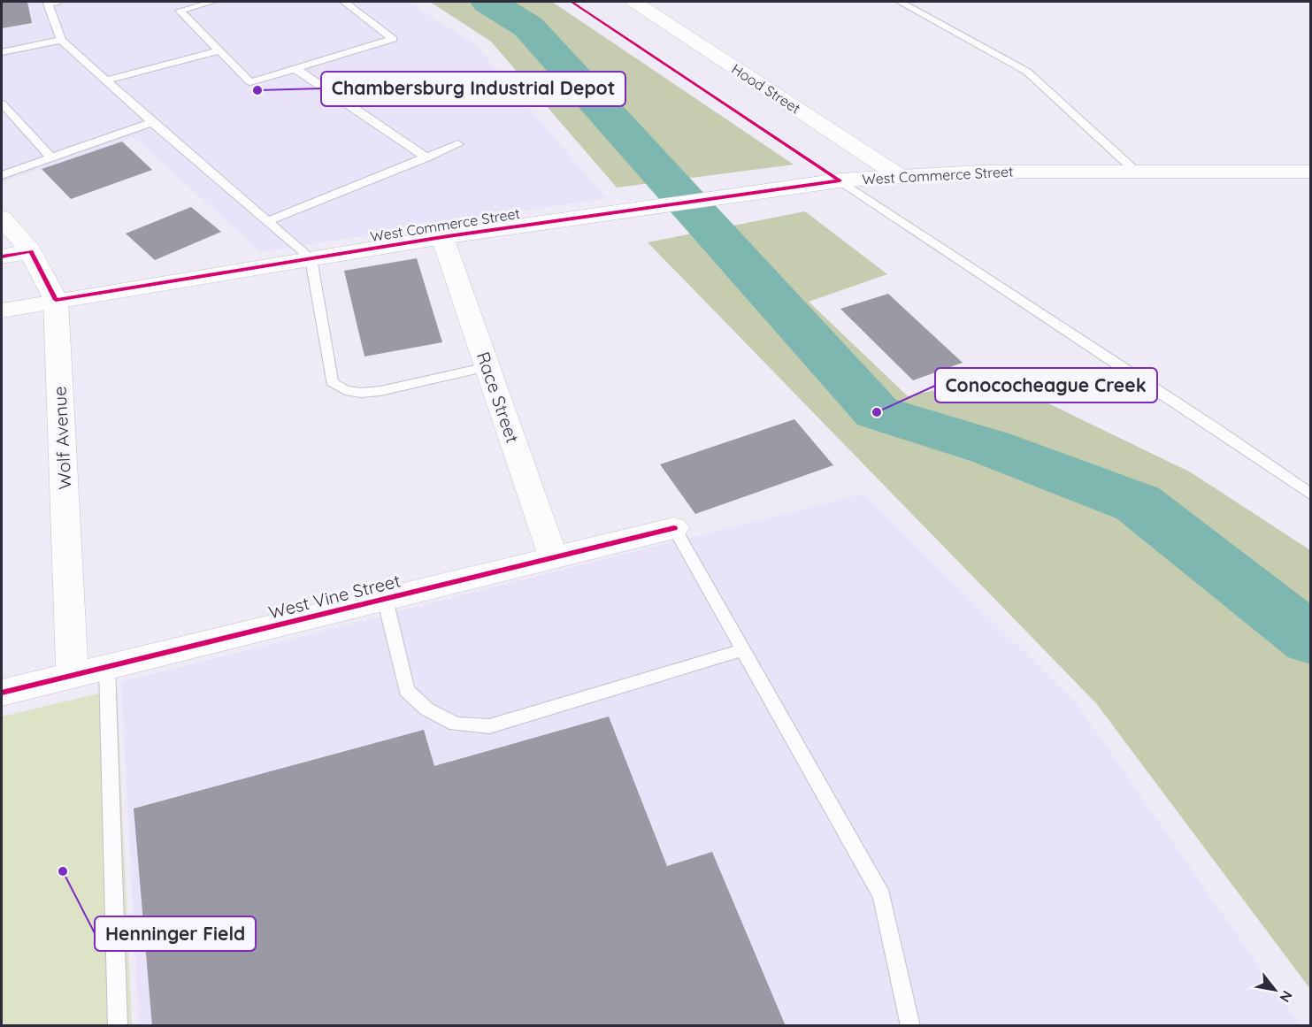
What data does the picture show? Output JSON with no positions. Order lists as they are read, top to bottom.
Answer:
{
  "streets": {
    "street": [
      "Hood Street",
      "West Commerce Street",
      "Race Street",
      "Wolf Avenue",
      "West Vine Street"
    ]
  },
  "crossings": [
    ["Hood Street", "West Commerce Street"],
    ["West Commerce Street", "Race Street"],
    ["West Commerce Street", "Wolf Avenue"],
    ["Race Street", "West Vine Street"],
    ["Wolf Avenue", "West Vine Street"]
  ],
  "places": ["Chambersburg Industrial Depot", "Conococheague Creek", "Henninger Field"],
  "north": "bottom right"
}
